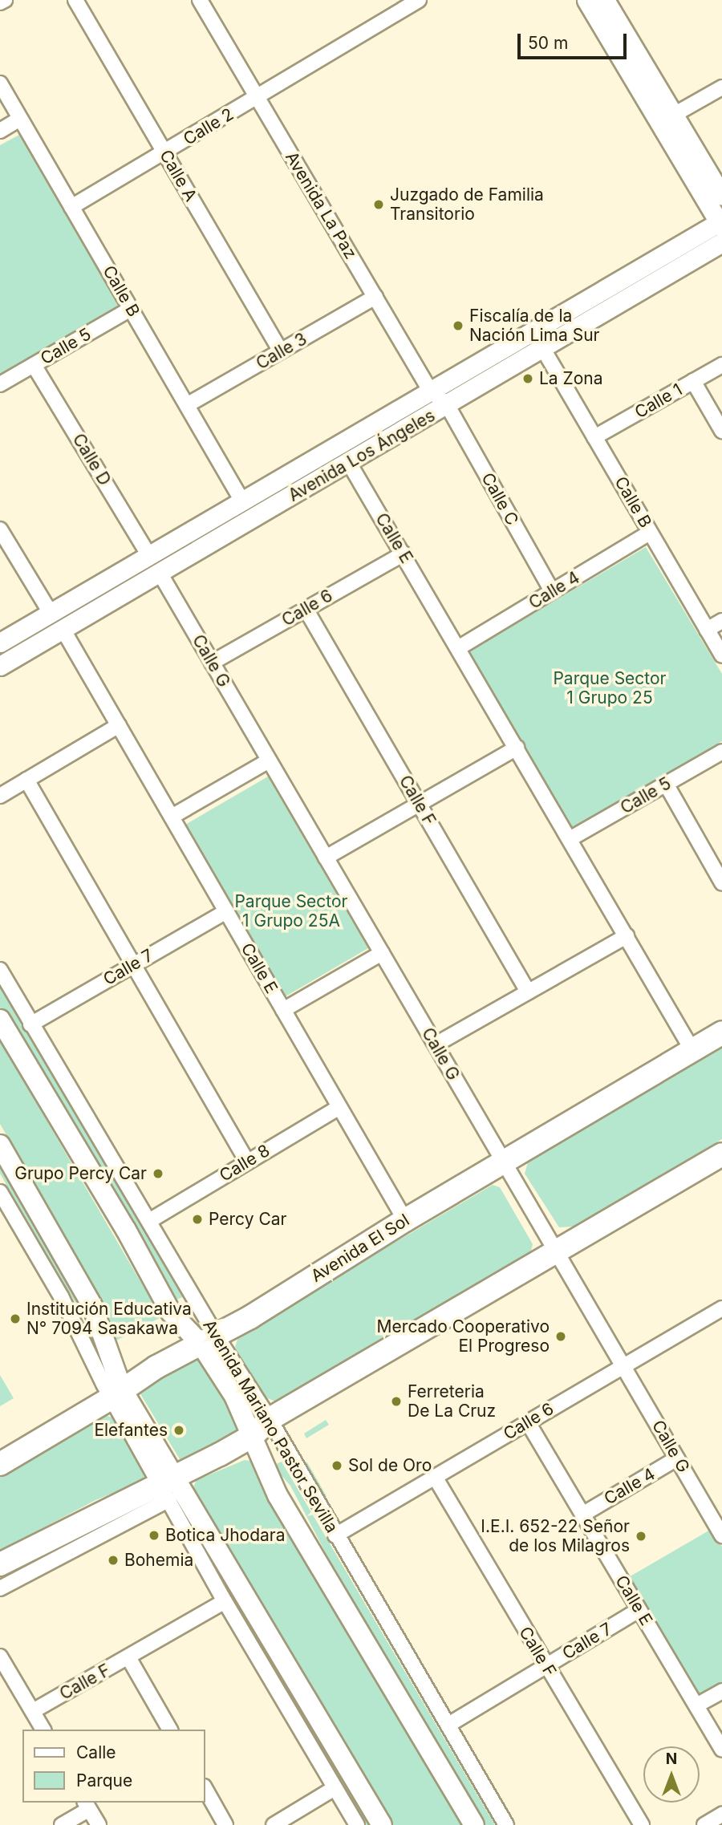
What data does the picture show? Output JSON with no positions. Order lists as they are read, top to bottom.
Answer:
{
  "streets": {
    "main road": ["Avenida El Sol", "Avenida Mariano Pastor Sevilla"],
    "street": [
      "Calle 2",
      "Calle A",
      "Avenida La Paz",
      "Calle B",
      "Calle 5",
      "Calle 3",
      "Calle 1",
      "Avenida Los Ángeles",
      "Calle D",
      "Calle C",
      "Calle E",
      "Calle 4",
      "Calle 6",
      "Calle G",
      "Calle F",
      "Calle 7",
      "Calle 8"
    ]
  },
  "crossings": [
    ["Calle 2", "Calle A"],
    ["Calle 2", "Avenida La Paz"],
    ["Calle 2", "Calle B"],
    ["Calle A", "Calle 3"],
    ["Avenida La Paz", "Calle 3"],
    ["Avenida La Paz", "Avenida Los Ángeles"],
    ["Avenida La Paz", "Calle C"],
    ["Calle B", "Calle 5"],
    ["Calle B", "Calle 3"],
    ["Calle B", "Calle 1"],
    ["Calle B", "Avenida Los Ángeles"],
    ["Calle B", "Calle 4"],
    ["Calle 5", "Calle D"],
    ["Calle 5", "Calle E"],
    ["Avenida Los Ángeles", "Calle D"],
    ["Avenida Los Ángeles", "Calle C"],
    ["Avenida Los Ángeles", "Calle E"],
    ["Avenida Los Ángeles", "Calle G"],
    ["Calle C", "Calle 4"],
    ["Calle E", "Calle 4"],
    ["Calle E", "Calle 6"],
    ["Calle E", "Calle 7"],
    ["Calle E", "Calle 8"],
    ["Calle E", "Avenida El Sol"],
    ["Calle 4", "Calle G"],
    ["Calle 6", "Calle G"],
    ["Calle 6", "Calle F"],
    ["Calle 6", "Avenida Mariano Pastor Sevilla"],
    ["Calle G", "Avenida El Sol"],
    ["Calle F", "Calle 7"],
    ["Calle 7", "Avenida Mariano Pastor Sevilla"],
    ["Calle 8", "Avenida Mariano Pastor Sevilla"],
    ["Avenida El Sol", "Avenida Mariano Pastor Sevilla"]
  ],
  "parks": ["Parque Sector 1 Grupo 25", "Parque Sector 1 Grupo 25A"],
  "places": [
    "Juzgado de Familia Transitorio",
    "Fiscalía de la Nación Lima Sur",
    "La Zona",
    "Grupo Percy Car",
    "Percy Car",
    "Institución Educativa N° 7094 Sasakawa",
    "Mercado Cooperativo El Progreso",
    "Ferreteria De La Cruz",
    "Elefantes",
    "Sol de Oro",
    "Botica Jhodara",
    "I.E.I. 652-22 Señor de los Milagros",
    "Bohemia"
  ],
  "legend": ["Calle", "Parque"],
  "scale_bar": "50 m",
  "north": "top"
}
